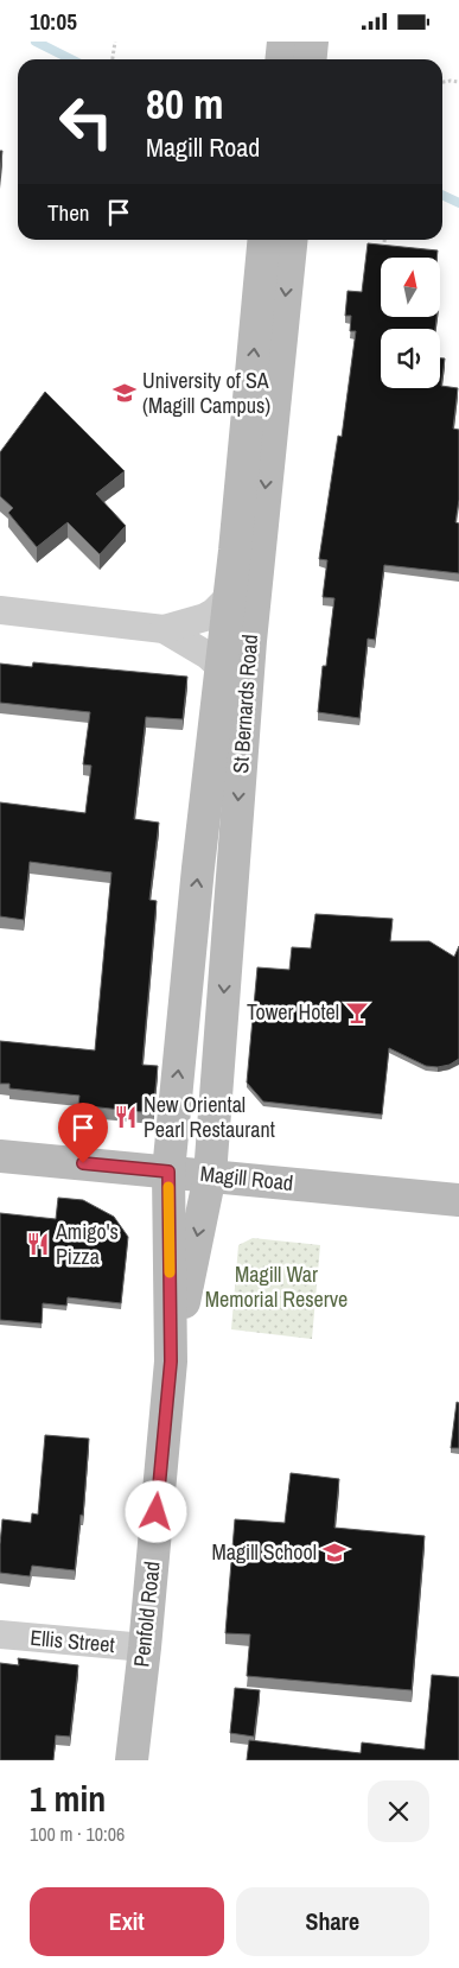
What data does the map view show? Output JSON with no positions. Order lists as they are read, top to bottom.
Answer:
{
  "streets": {
    "main road": ["St Bernards Road", "Magill Road", "Penfold Road"],
    "street": ["Ellis Street"]
  },
  "crossings": [
    ["St Bernards Road", "Magill Road"],
    ["St Bernards Road", "Penfold Road"],
    ["Magill Road", "Penfold Road"],
    ["Penfold Road", "Ellis Street"]
  ],
  "parks": ["Magill War Memorial Reserve"],
  "places": {
    "school or university": ["University of SA (Magill Campus)", "Magill School"],
    "bar": ["Tower Hotel"],
    "restaurant": ["New Oriental Pearl Restaurant", "Amigo's Pizza"]
  },
  "north": "top",
  "page": {
    "status": "10:05",
    "turn": ["80 m", "Magill Road"],
    "then": "Then",
    "heading": ["1 min", "100 m · 10:06"],
    "buttons": ["Exit", "Share"]
  }
}
